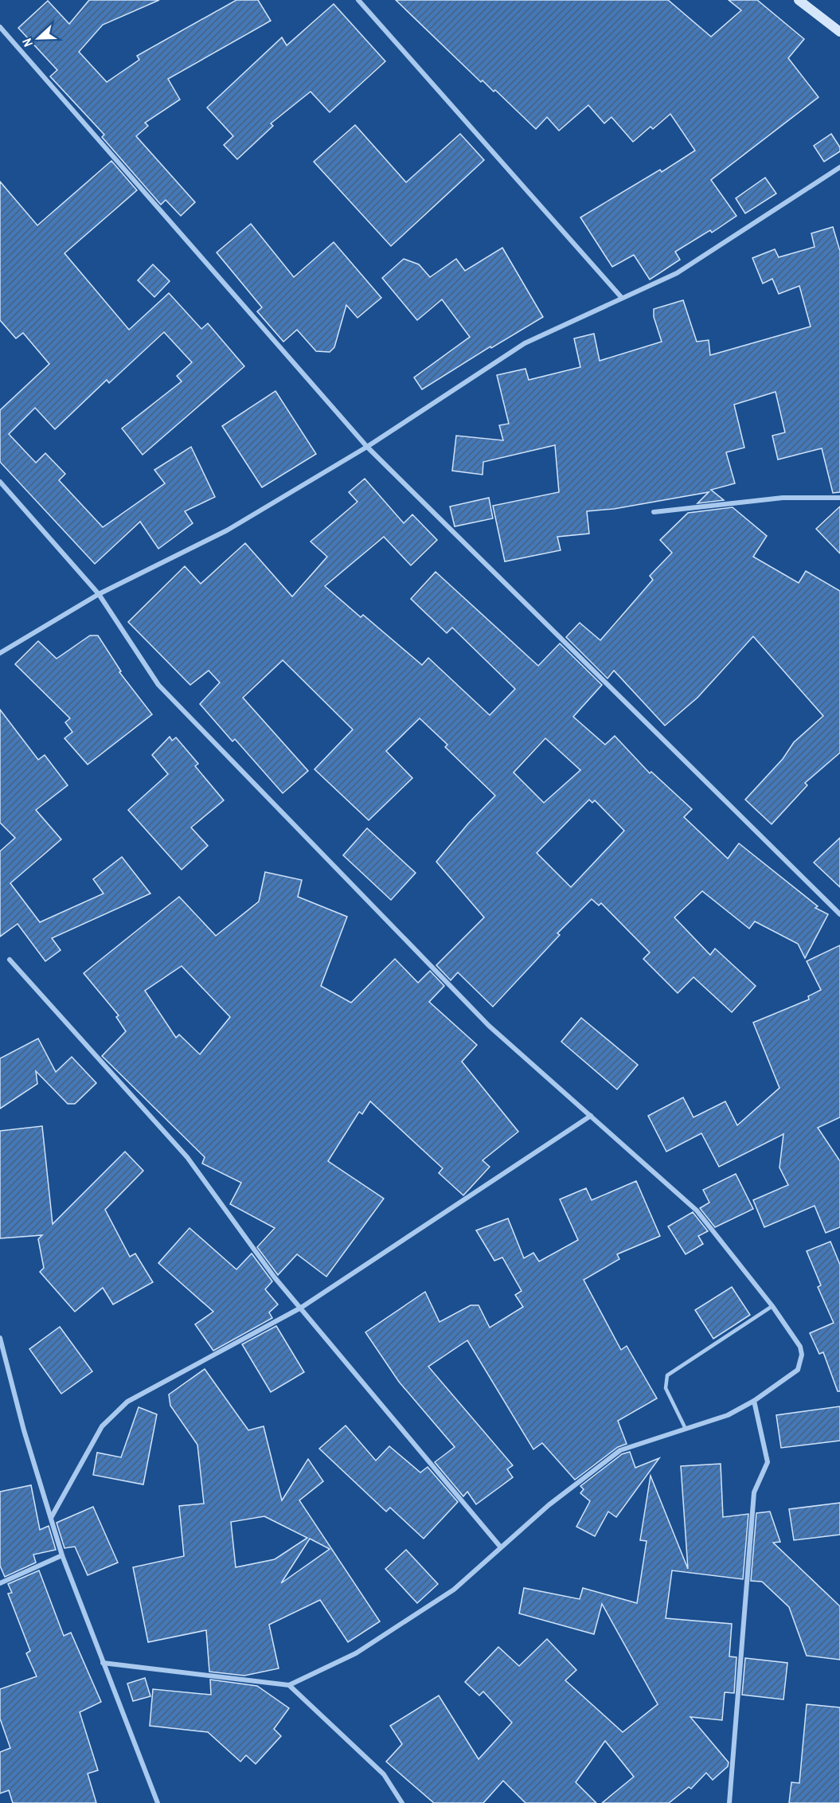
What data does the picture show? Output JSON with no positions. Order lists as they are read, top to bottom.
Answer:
{
  "north": "left"
}
